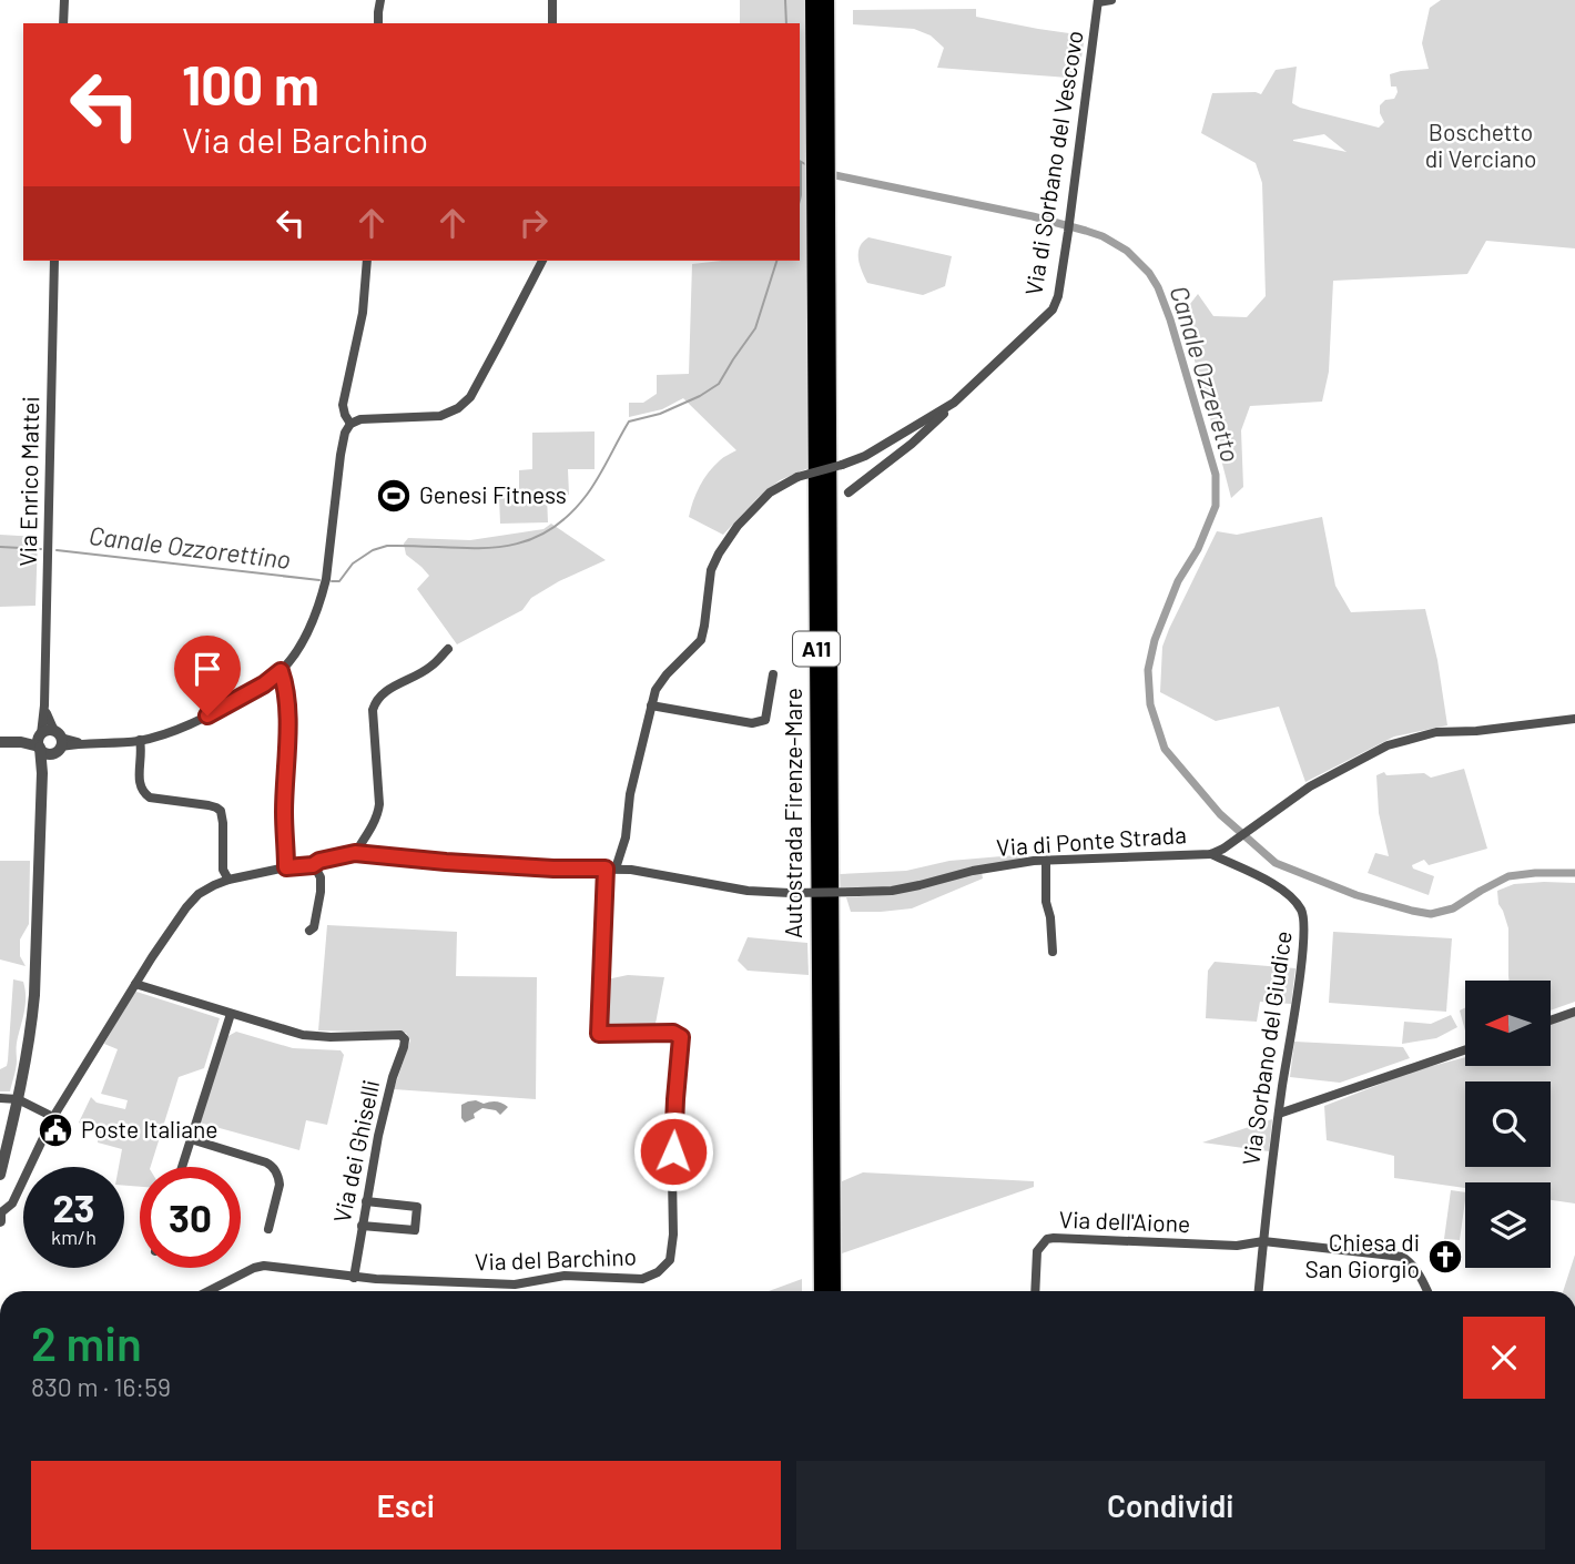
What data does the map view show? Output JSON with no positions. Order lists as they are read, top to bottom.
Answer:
{
  "streets": {
    "highway": ["A11", "Autostrada Firenze-Mare"],
    "street": [
      "Via di Sorbano del Vescovo",
      "Via Enrico Mattei",
      "Via di Ponte Strada",
      "Via Sorbano del Giudice",
      "Via dei Ghiselli",
      "Via dell'Aione",
      "Via del Barchino"
    ]
  },
  "crossings": [
    ["Via di Sorbano del Vescovo", "Via di Ponte Strada"],
    ["Via di Sorbano del Vescovo", "Via del Barchino"],
    ["Via di Ponte Strada", "Via Sorbano del Giudice"],
    ["Via di Ponte Strada", "Via del Barchino"],
    ["Via Sorbano del Giudice", "Via dell'Aione"],
    ["Via dei Ghiselli", "Via del Barchino"]
  ],
  "water": ["Canale Ozzeretto", "Canale Ozzorettino"],
  "parks": ["Boschetto di Verciano"],
  "places": {
    "sports": ["Genesi Fitness"],
    "public building": ["Poste Italiane"],
    "church": ["Chiesa di San Giorgio"]
  },
  "north": "left",
  "page": {
    "turn": ["100 m", "Via del Barchino"],
    "speed": "23 km/h",
    "limit": "30",
    "heading": ["2 min", "830 m · 16:59"],
    "buttons": ["Esci", "Condividi"]
  }
}
